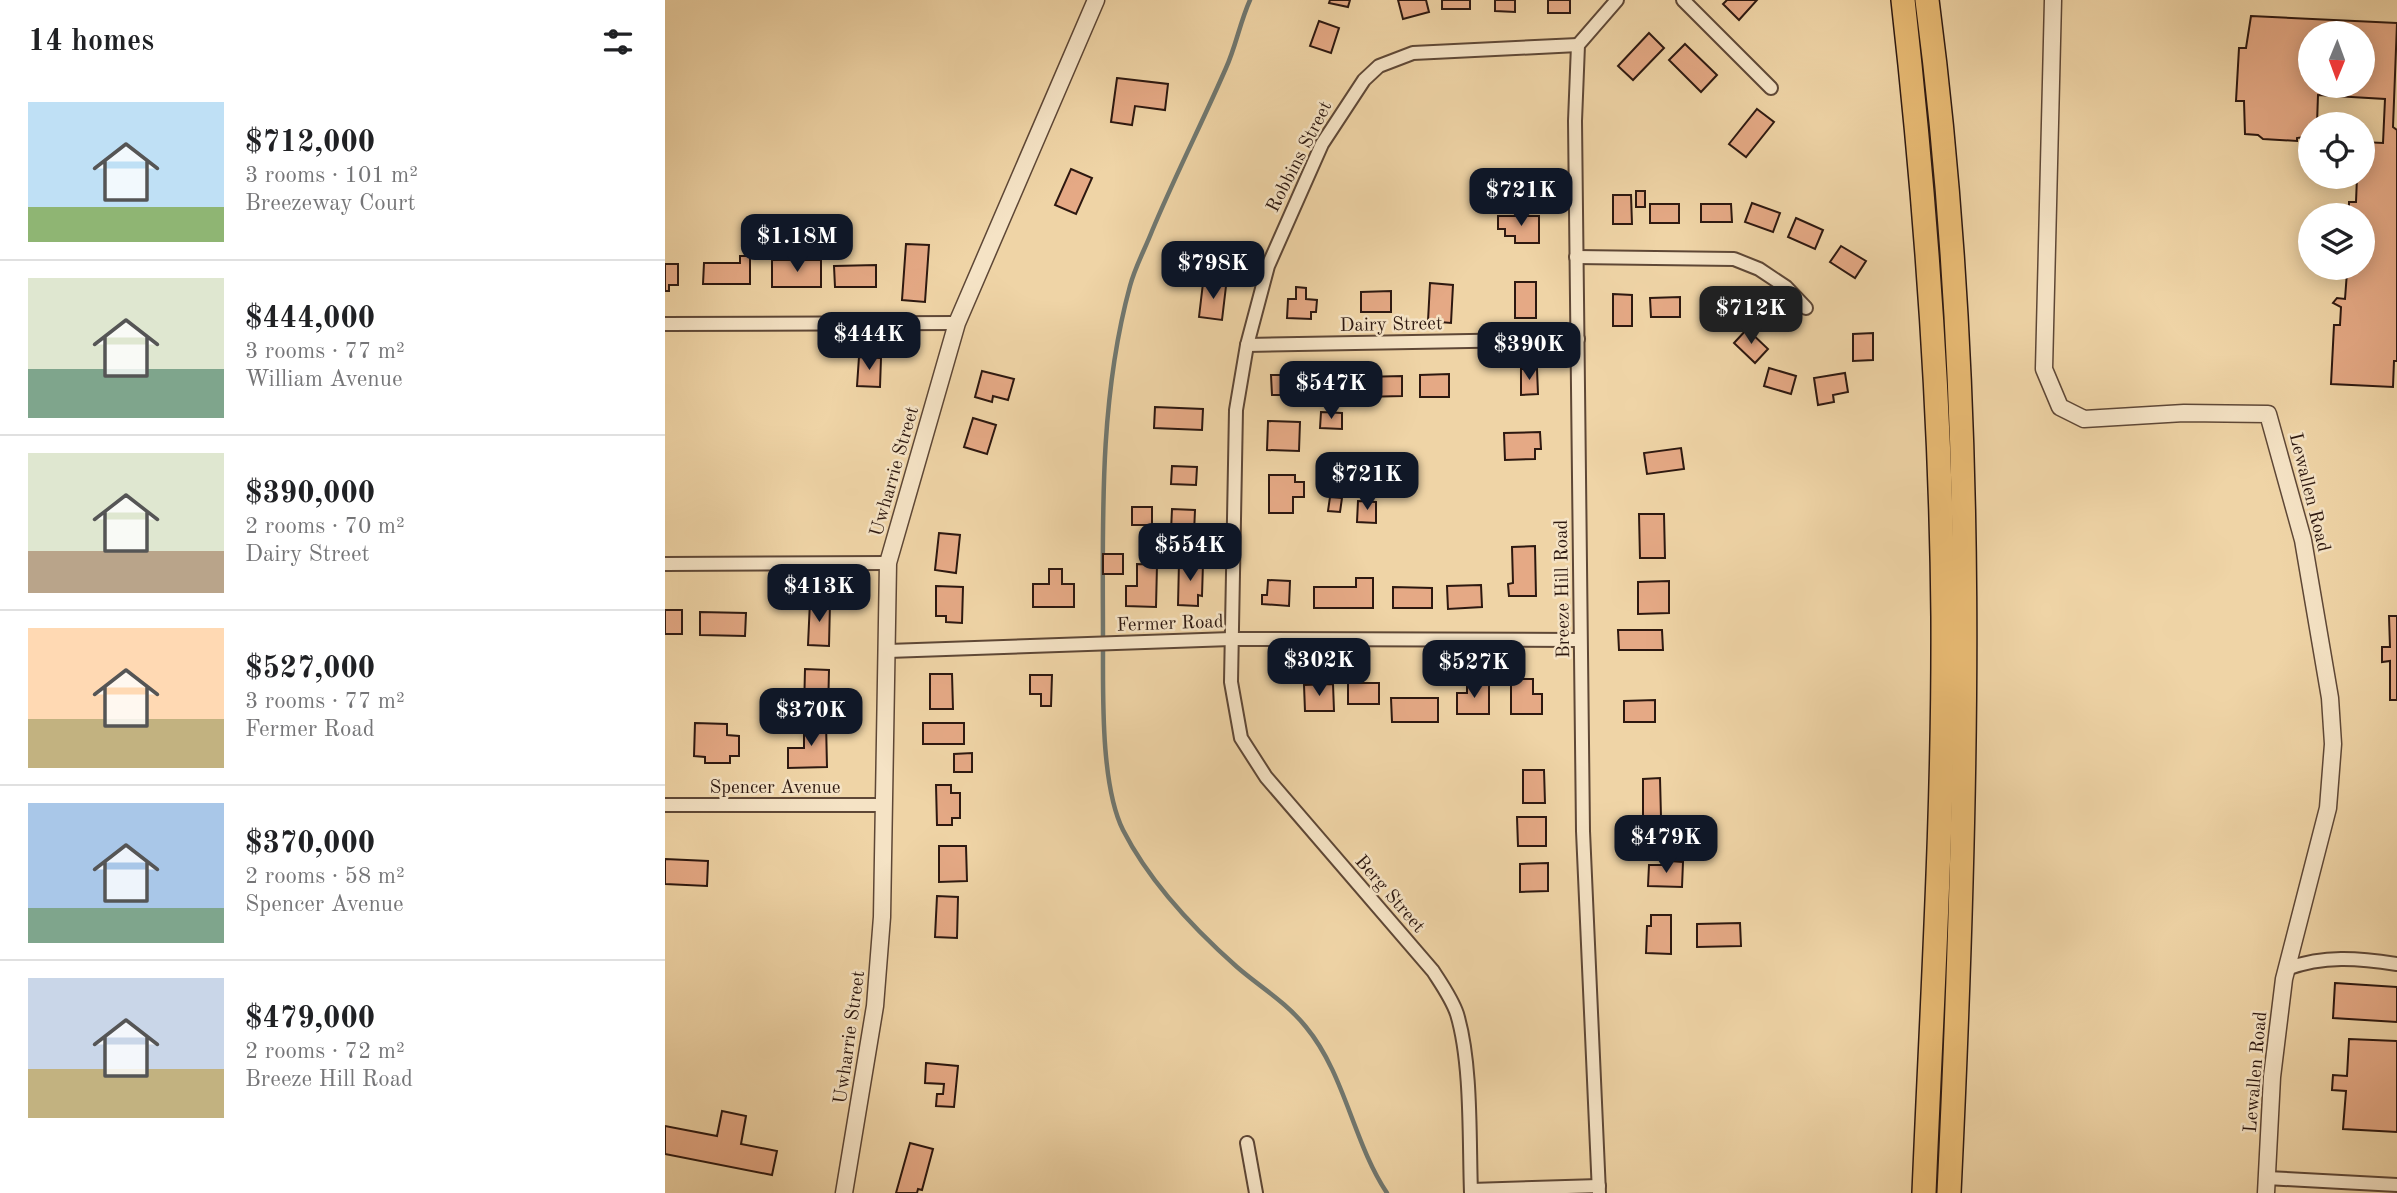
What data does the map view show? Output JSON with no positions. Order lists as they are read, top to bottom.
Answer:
{
  "streets": {
    "street": [
      "Robbins Street",
      "Dairy Street",
      "Uwharrie Street",
      "Lewallen Road",
      "Breeze Hill Road",
      "Fermer Road",
      "Spencer Avenue",
      "Berg Street"
    ]
  },
  "crossings": [
    ["Robbins Street", "Dairy Street"],
    ["Robbins Street", "Breeze Hill Road"],
    ["Robbins Street", "Fermer Road"],
    ["Robbins Street", "Berg Street"],
    ["Dairy Street", "Breeze Hill Road"],
    ["Uwharrie Street", "Fermer Road"],
    ["Uwharrie Street", "Spencer Avenue"],
    ["Breeze Hill Road", "Fermer Road"],
    ["Fermer Road", "Berg Street"]
  ],
  "north": "bottom",
  "page": {
    "heading": "14 homes",
    "list": [
      {
        "name": "$712,000",
        "note": "3 rooms · 101 m² · Breezeway Court"
      },
      {
        "name": "$444,000",
        "note": "3 rooms · 77 m² · William Avenue"
      },
      {
        "name": "$390,000",
        "note": "2 rooms · 70 m² · Dairy Street"
      },
      {
        "name": "$527,000",
        "note": "3 rooms · 77 m² · Fermer Road"
      },
      {
        "name": "$370,000",
        "note": "2 rooms · 58 m² · Spencer Avenue"
      },
      {
        "name": "$479,000",
        "note": "2 rooms · 72 m² · Breeze Hill Road"
      }
    ],
    "price": [
      "$721K",
      "$1.18M",
      "$798K",
      "$712K",
      "$444K",
      "$390K",
      "$547K",
      "$721K",
      "$554K",
      "$413K",
      "$302K",
      "$527K",
      "$370K",
      "$479K"
    ]
  }
}
